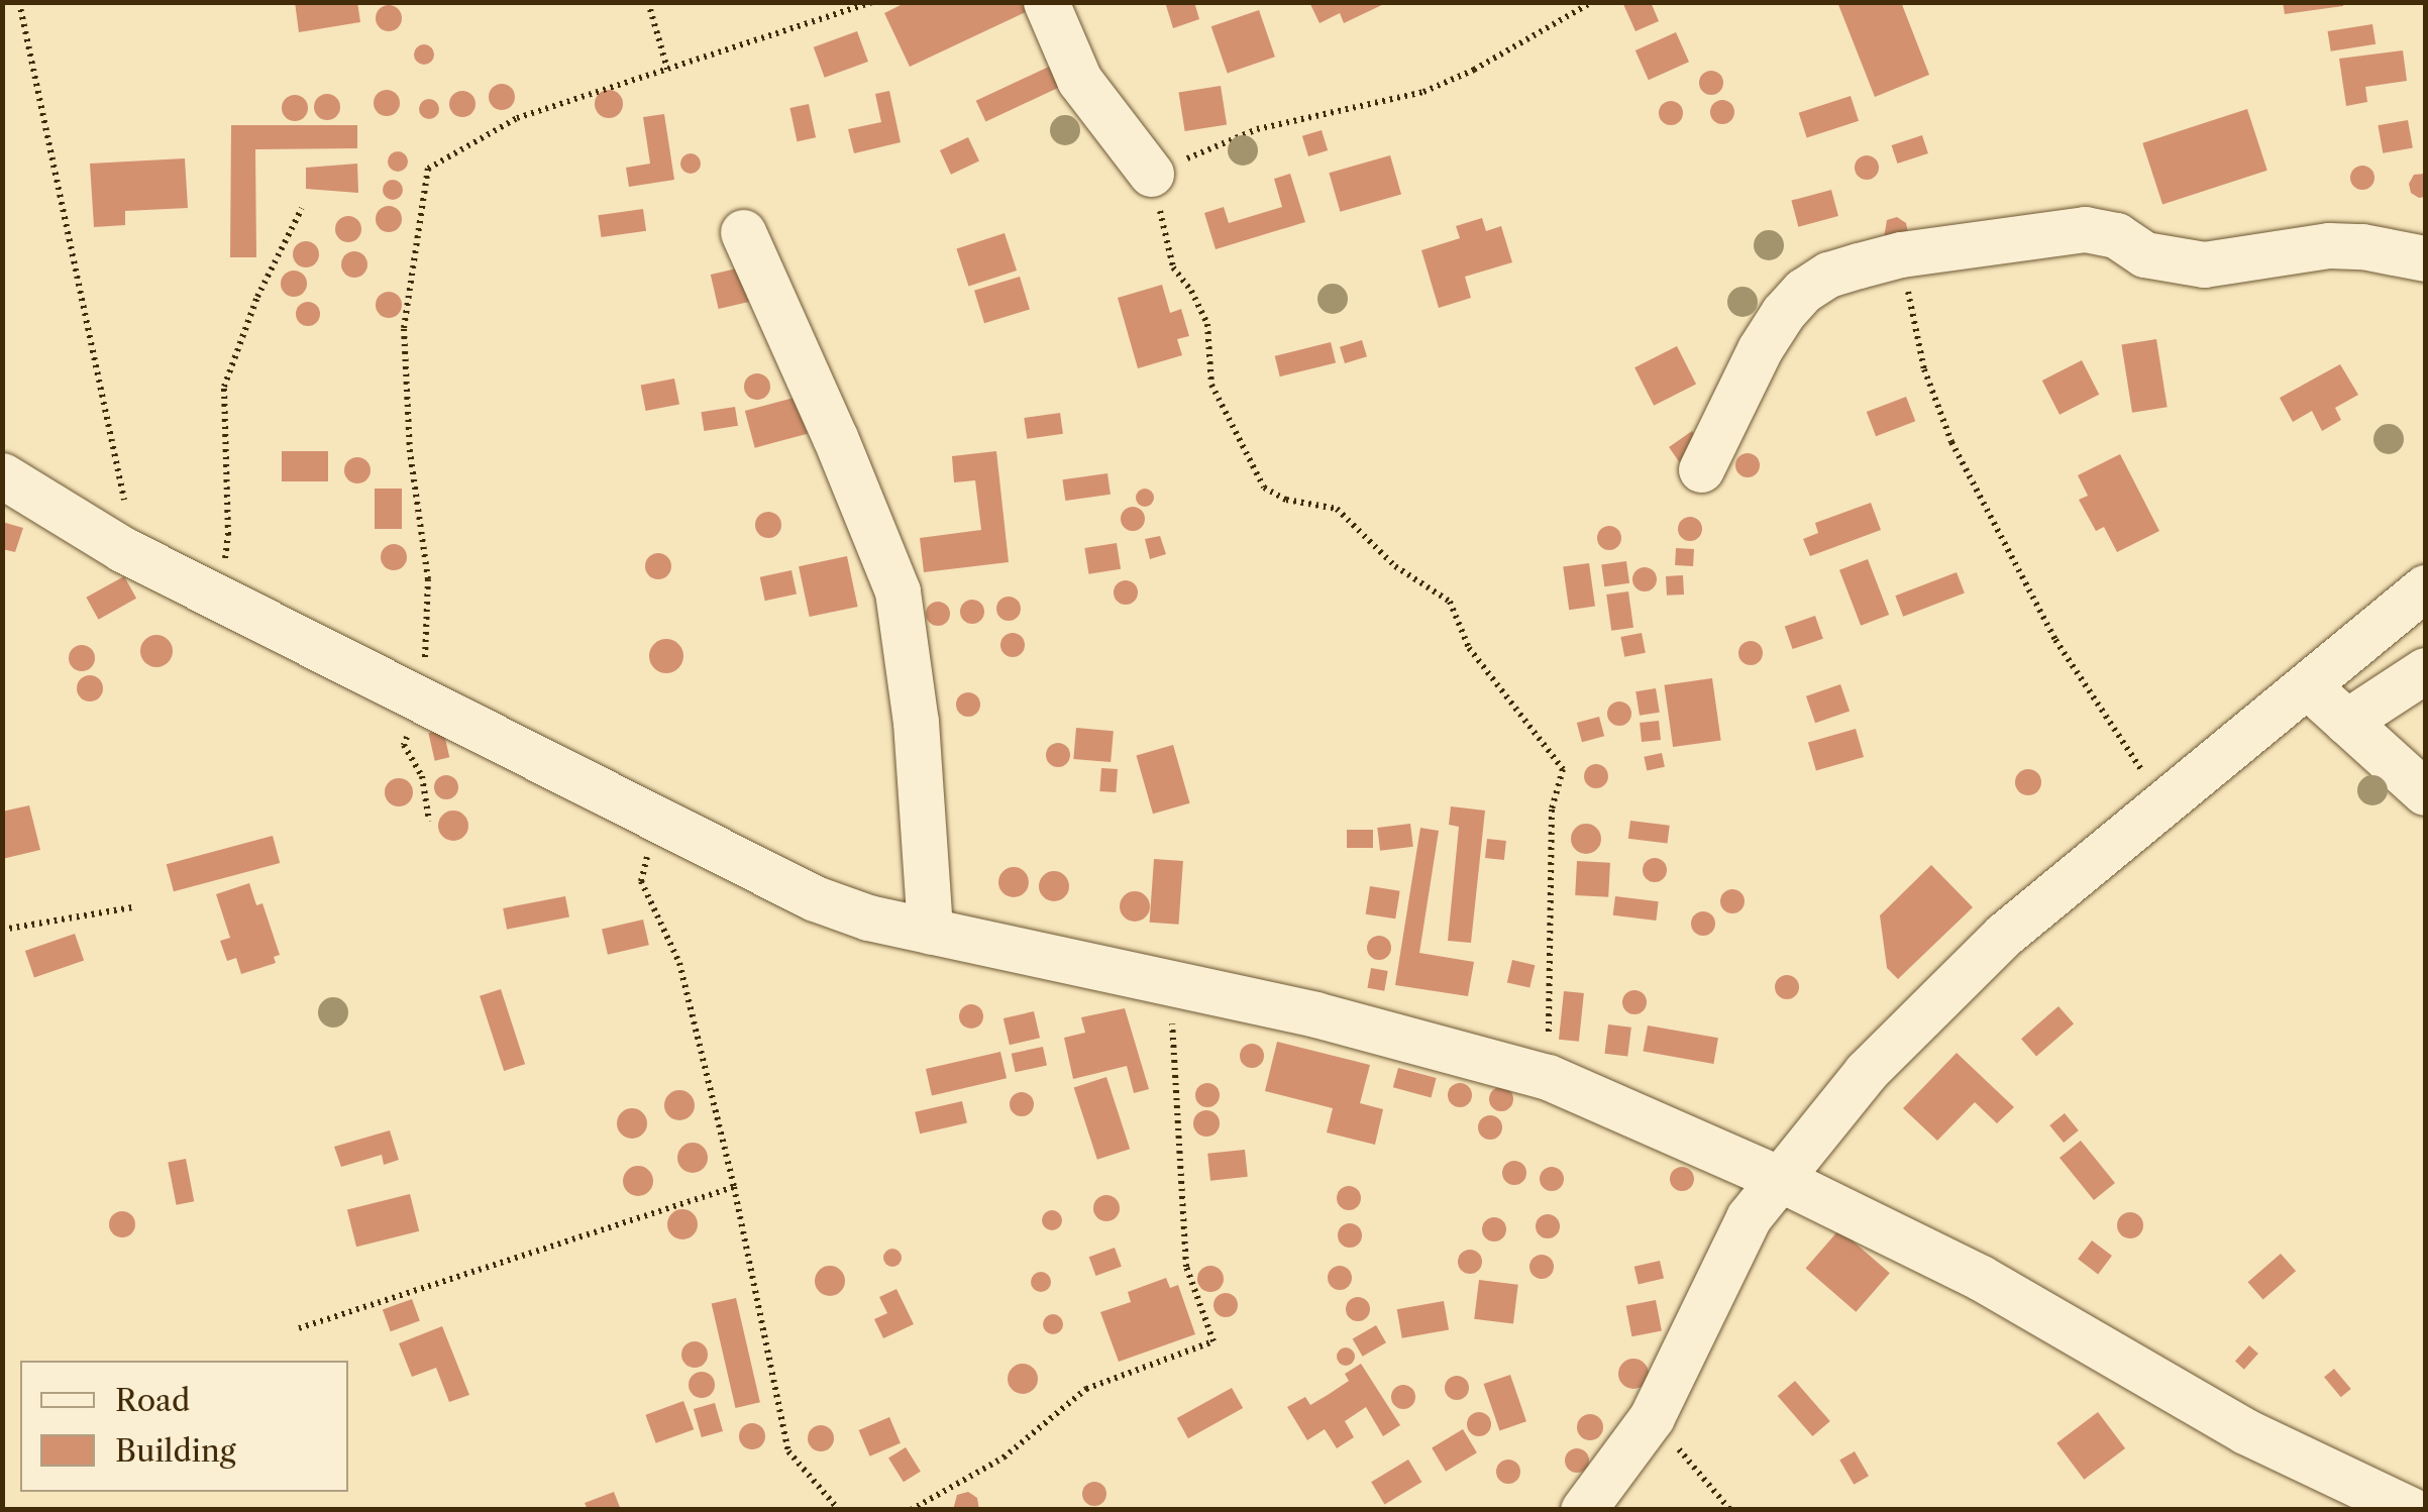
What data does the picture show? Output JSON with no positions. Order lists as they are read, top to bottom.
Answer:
{
  "legend": ["Road", "Building"]
}
